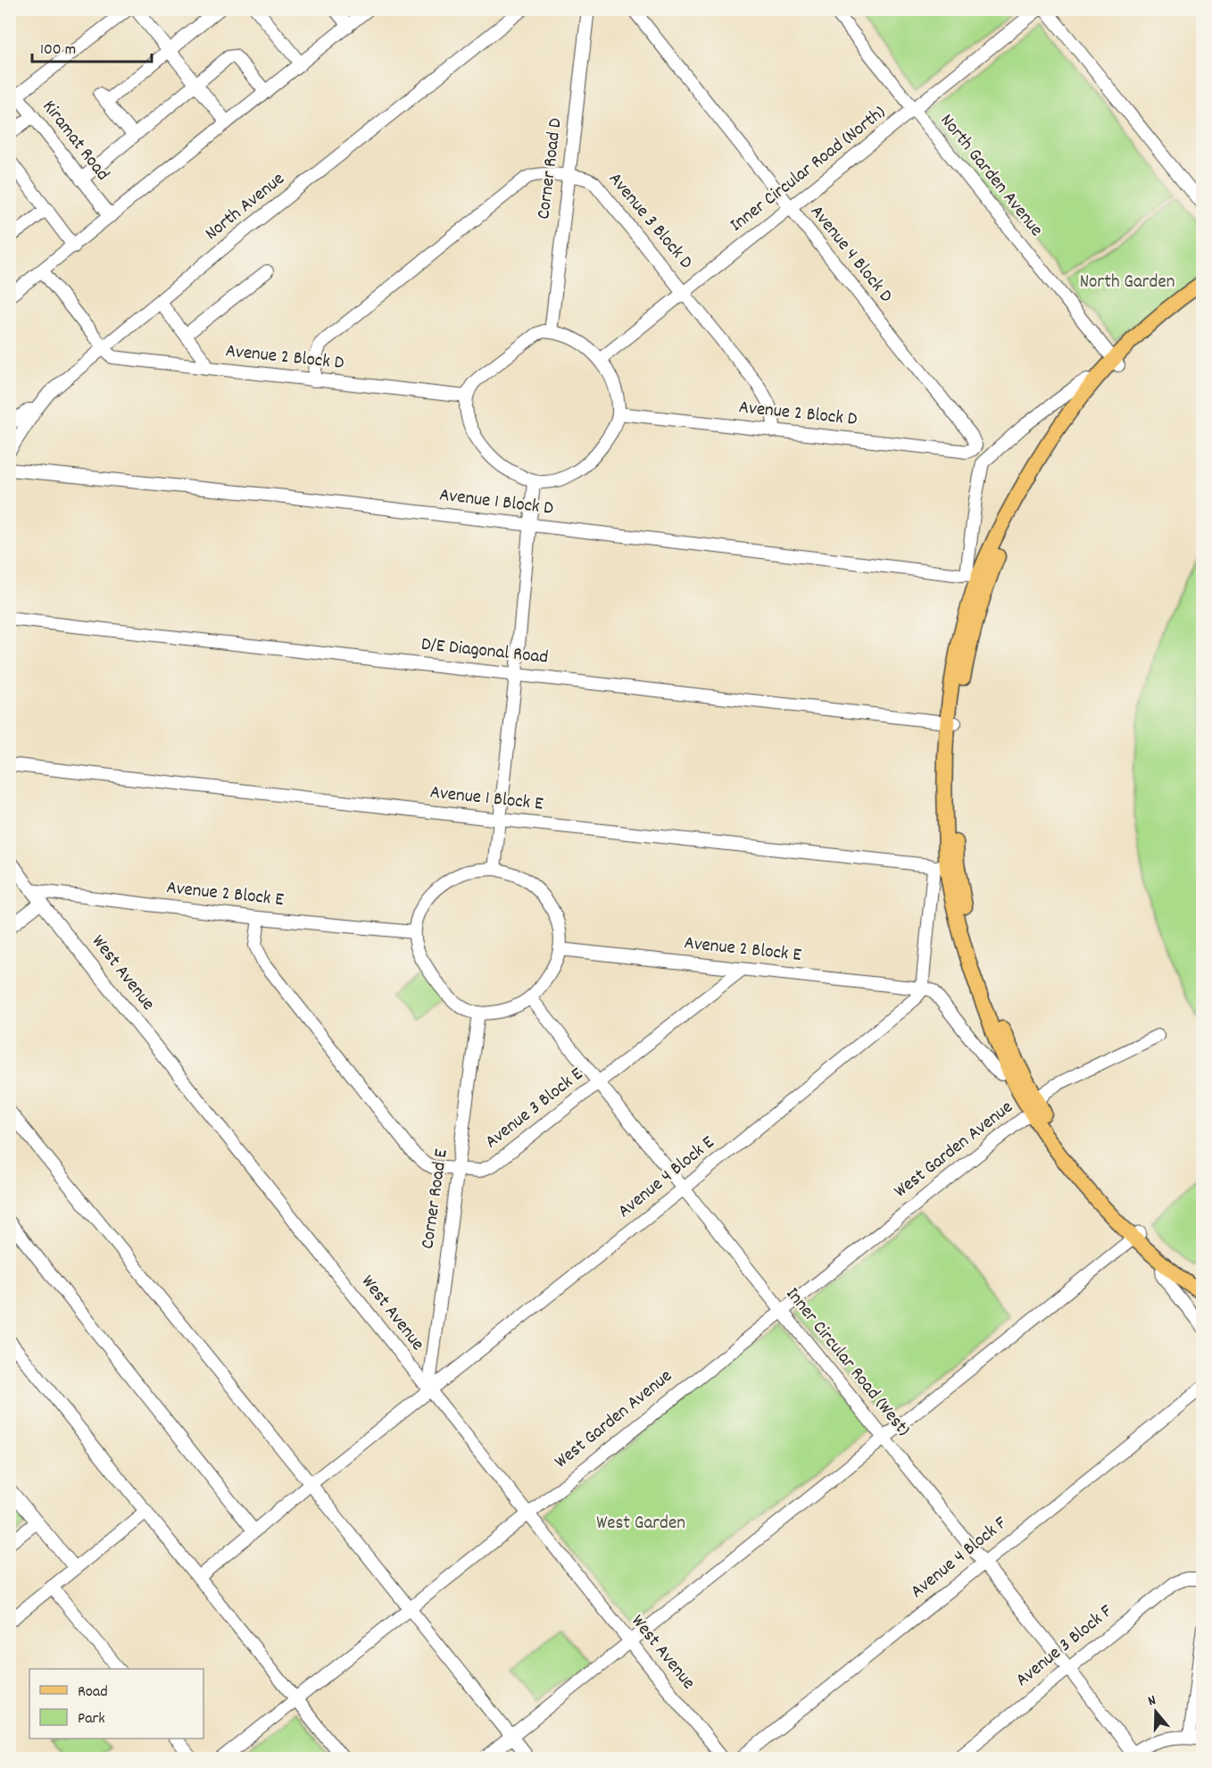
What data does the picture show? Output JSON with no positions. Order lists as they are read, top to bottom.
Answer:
{
  "streets": {
    "street": [
      "Kiramat Road",
      "Corner Road D",
      "Inner Circular Road (North)",
      "North Garden Avenue",
      "North Avenue",
      "Avenue 3 Block D",
      "Avenue 4 Block D",
      "Avenue 2 Block D",
      "Avenue 1 Block D",
      "D/E Diagonal Road",
      "Avenue 1 Block E",
      "Avenue 2 Block E",
      "West Avenue",
      "Avenue 3 Block E",
      "West Garden Avenue",
      "Avenue 4 Block E",
      "Corner Road E",
      "Inner Circular Road (West)",
      "Avenue 4 Block F",
      "Avenue 3 Block F"
    ]
  },
  "crossings": [
    ["Corner Road D", "Inner Circular Road (North)"],
    ["Corner Road D", "Avenue 3 Block D"],
    ["Corner Road D", "Avenue 2 Block D"],
    ["Inner Circular Road (North)", "North Garden Avenue"],
    ["Inner Circular Road (North)", "Avenue 3 Block D"],
    ["Inner Circular Road (North)", "Avenue 4 Block D"],
    ["Inner Circular Road (North)", "Avenue 2 Block D"],
    ["North Avenue", "Avenue 2 Block D"],
    ["Avenue 3 Block D", "Avenue 2 Block D"],
    ["Avenue 4 Block D", "Avenue 2 Block D"],
    ["Avenue 2 Block E", "West Avenue"],
    ["Avenue 2 Block E", "Avenue 3 Block E"],
    ["Avenue 2 Block E", "Avenue 4 Block E"],
    ["Avenue 2 Block E", "Corner Road E"],
    ["Avenue 2 Block E", "Inner Circular Road (West)"],
    ["West Avenue", "West Garden Avenue"],
    ["West Avenue", "Avenue 4 Block E"],
    ["West Avenue", "Corner Road E"],
    ["Avenue 3 Block E", "Corner Road E"],
    ["Avenue 3 Block E", "Inner Circular Road (West)"],
    ["West Garden Avenue", "Inner Circular Road (West)"],
    ["Avenue 4 Block E", "Corner Road E"],
    ["Avenue 4 Block E", "Inner Circular Road (West)"],
    ["Corner Road E", "Inner Circular Road (West)"],
    ["Inner Circular Road (West)", "Avenue 4 Block F"],
    ["Inner Circular Road (West)", "Avenue 3 Block F"]
  ],
  "parks": ["North Garden", "West Garden"],
  "legend": ["Road", "Park"],
  "scale_bar": "100 m",
  "north": "top"
}
